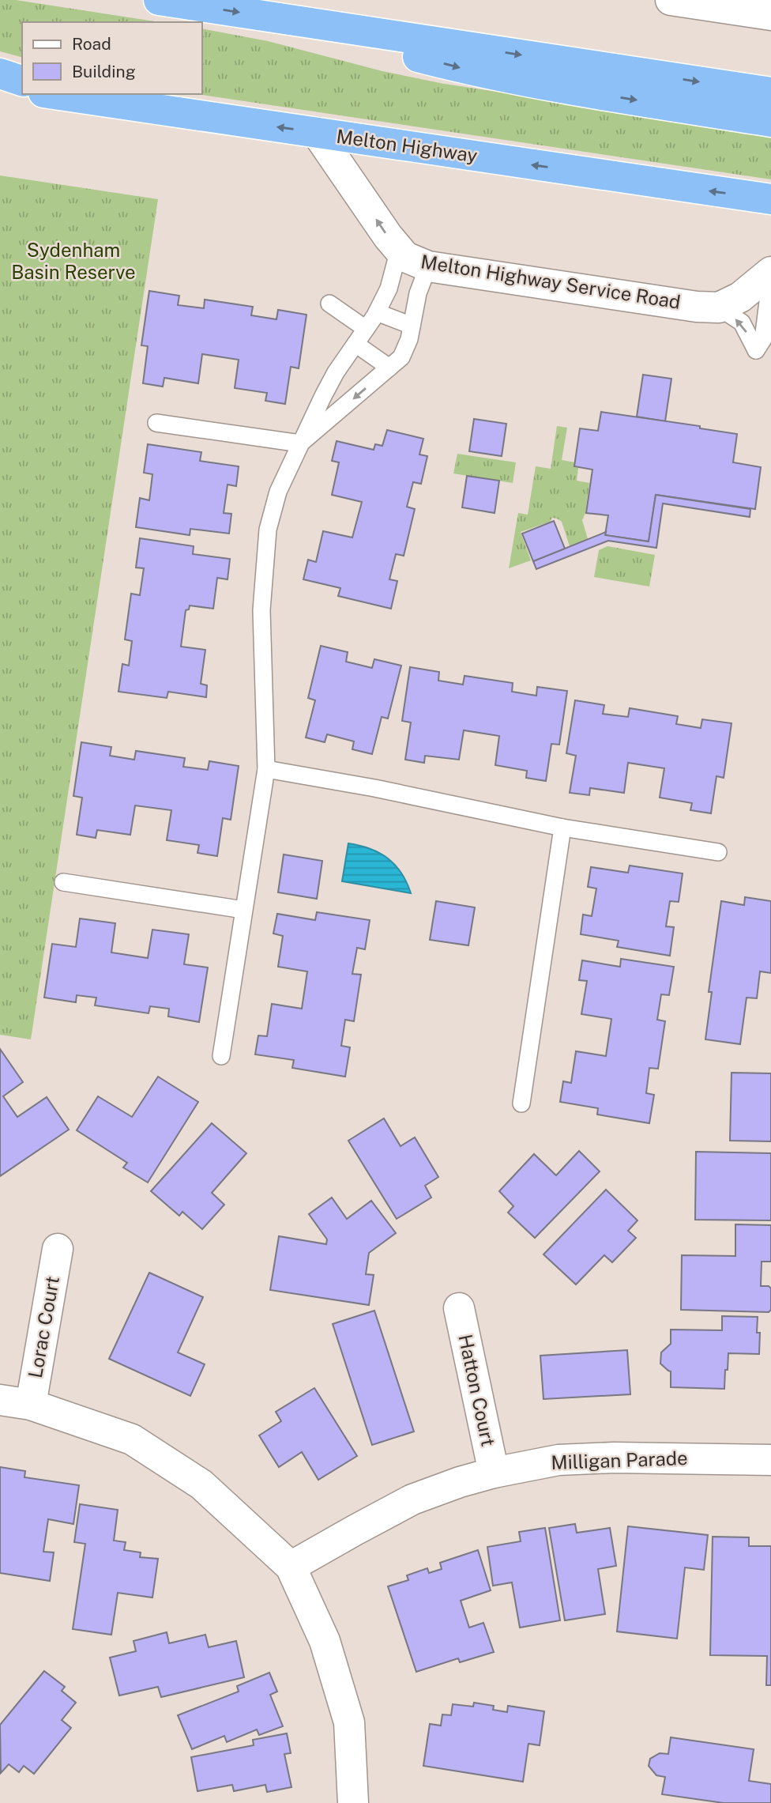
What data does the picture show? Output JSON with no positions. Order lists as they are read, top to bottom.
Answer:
{
  "streets": {
    "highway": ["Melton Highway"],
    "street": [
      "Melton Highway Service Road",
      "Lorac Court",
      "Hatton Court",
      "Milligan Parade"
    ]
  },
  "crossings": [
    ["Melton Highway", "Melton Highway Service Road"],
    ["Hatton Court", "Milligan Parade"]
  ],
  "parks": ["Sydenham Basin Reserve"],
  "legend": ["Road", "Building"]
}
